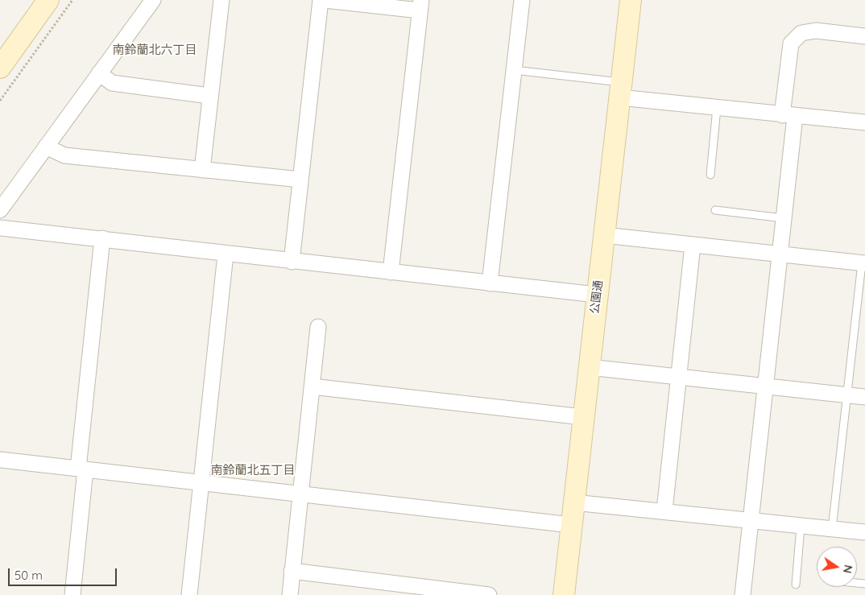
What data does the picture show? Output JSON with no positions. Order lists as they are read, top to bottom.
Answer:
{
  "streets": {
    "street": ["公園通"]
  },
  "districts": ["南鈴蘭北六丁目", "南鈴蘭北五丁目"],
  "scale_bar": "50 m",
  "north": "right"
}
